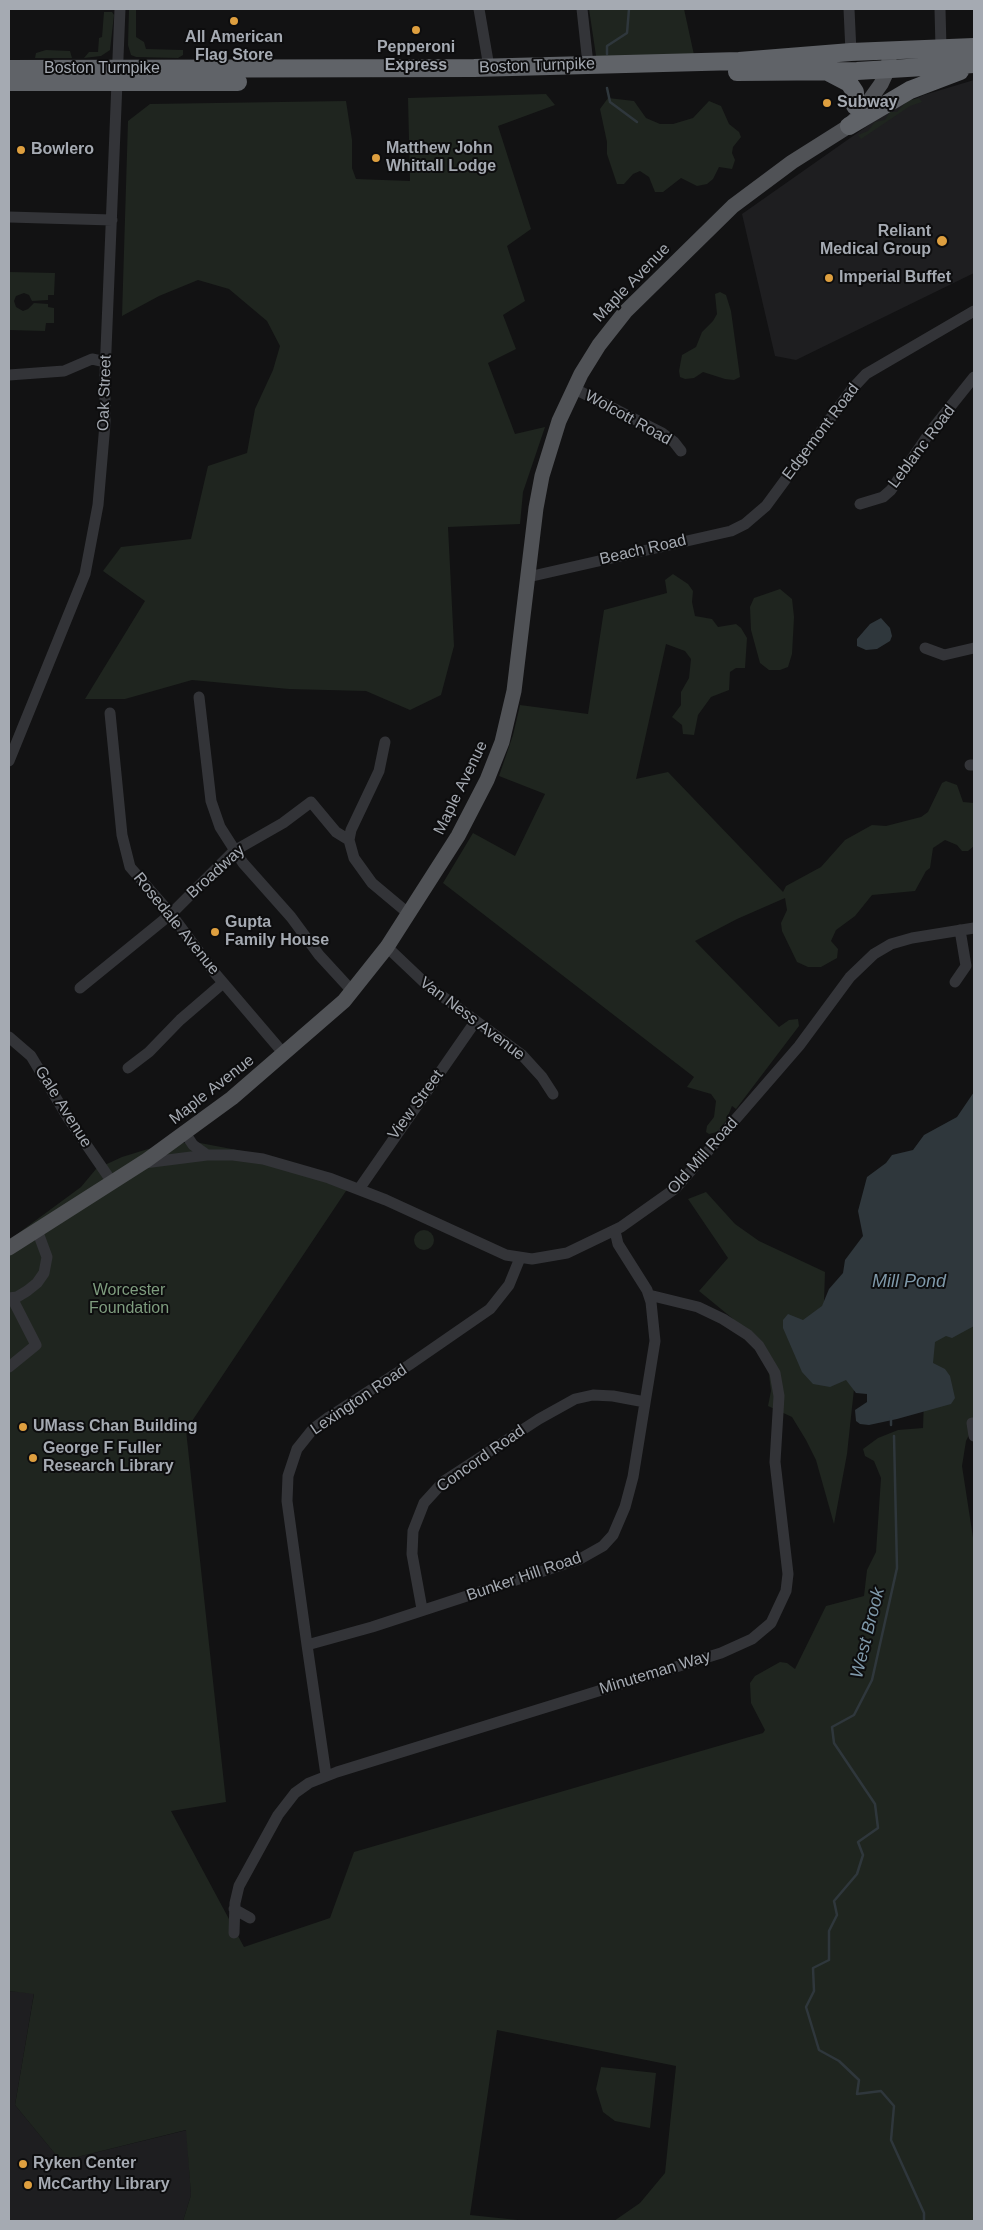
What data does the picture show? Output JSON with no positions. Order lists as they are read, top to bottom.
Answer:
{
  "streets": {
    "highway": ["Boston Turnpike"],
    "main road": ["Maple Avenue"],
    "street": [
      "Oak Street",
      "Wolcott Road",
      "Edgemont Road",
      "Leblanc Road",
      "Beach Road",
      "Broadway",
      "Rosedale Avenue",
      "Van Ness Avenue",
      "View Street",
      "Gale Avenue",
      "Old Mill Road",
      "Lexington Road",
      "Concord Road",
      "Bunker Hill Road",
      "Minuteman Way"
    ]
  },
  "crossings": [
    ["Boston Turnpike", "Maple Avenue"],
    ["Boston Turnpike", "Oak Street"],
    ["Maple Avenue", "Wolcott Road"],
    ["Maple Avenue", "Beach Road"],
    ["Maple Avenue", "Rosedale Avenue"],
    ["Maple Avenue", "Van Ness Avenue"],
    ["Maple Avenue", "Gale Avenue"],
    ["Maple Avenue", "Old Mill Road"],
    ["Edgemont Road", "Beach Road"],
    ["Broadway", "Rosedale Avenue"],
    ["Van Ness Avenue", "View Street"],
    ["View Street", "Old Mill Road"],
    ["Old Mill Road", "Lexington Road"],
    ["Old Mill Road", "Bunker Hill Road"],
    ["Lexington Road", "Bunker Hill Road"],
    ["Concord Road", "Bunker Hill Road"],
    ["Bunker Hill Road", "Minuteman Way"]
  ],
  "water": ["Mill Pond", "West Brook"],
  "parks": ["Worcester Foundation"],
  "places": [
    "All American Flag Store",
    "Pepperoni Express",
    "Subway",
    "Bowlero",
    "Matthew John Whittall Lodge",
    "Reliant Medical Group",
    "Imperial Buffet",
    "Gupta Family House",
    "UMass Chan Building",
    "George F Fuller Research Library",
    "Ryken Center",
    "McCarthy Library"
  ]
}
